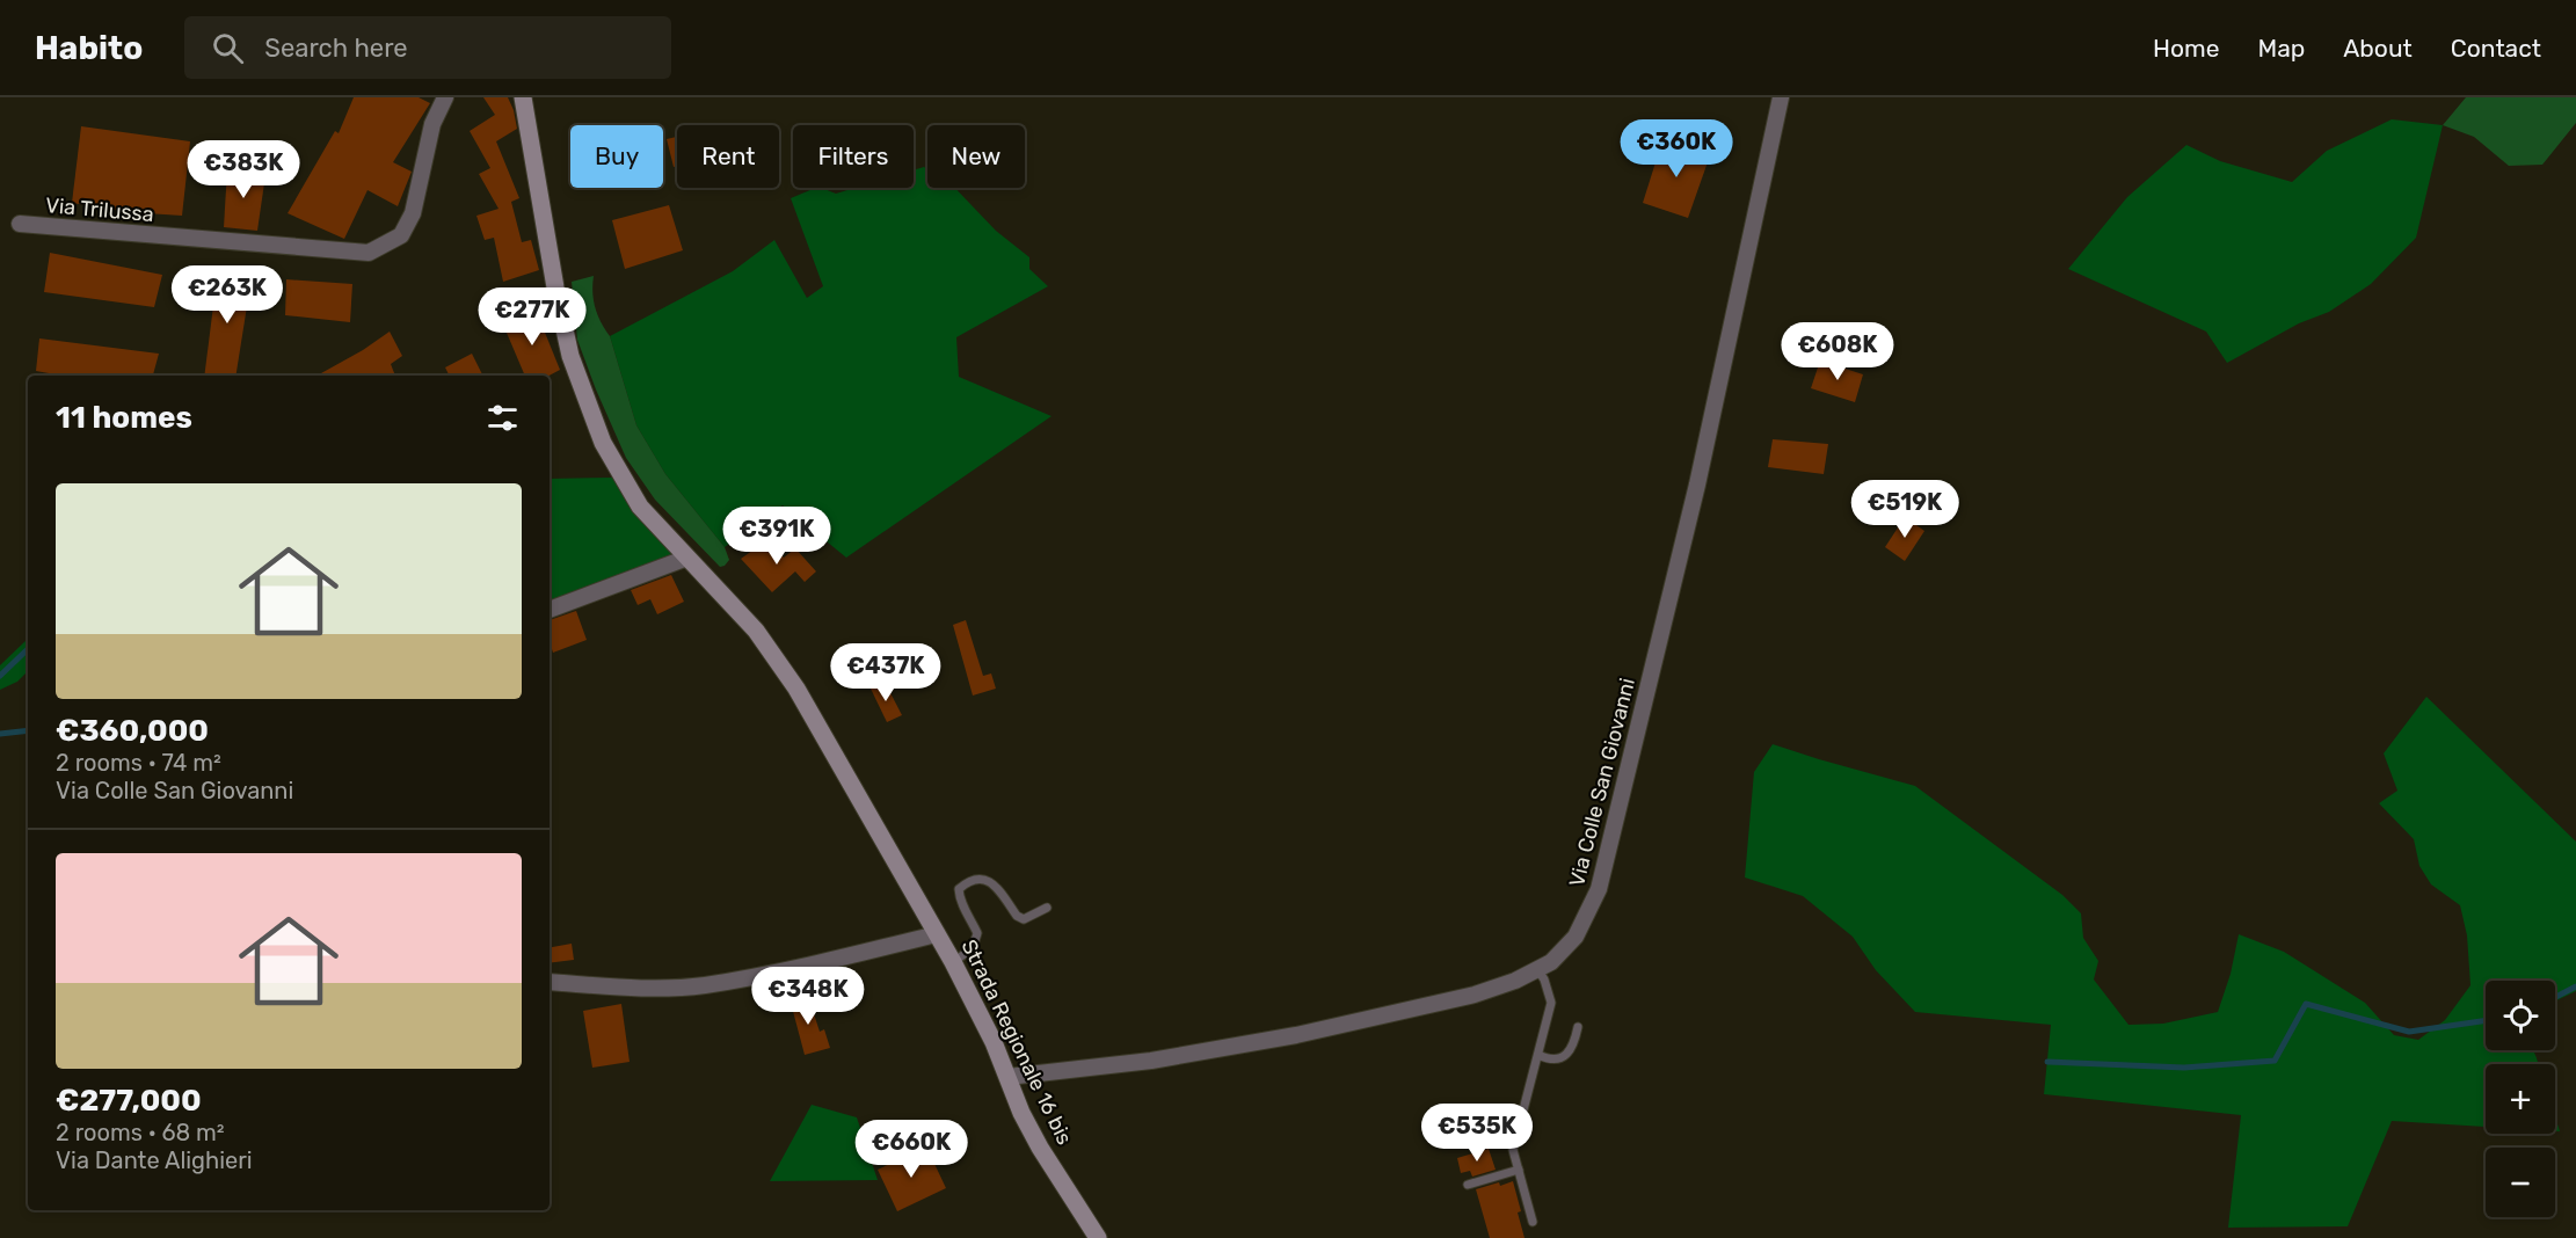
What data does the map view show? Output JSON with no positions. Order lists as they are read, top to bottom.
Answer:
{
  "streets": {
    "main road": ["Strada Regionale 16 bis"],
    "street": ["Via Trilussa", "Via Colle San Giovanni"]
  },
  "crossings": [
    ["Via Colle San Giovanni", "Strada Regionale 16 bis"]
  ],
  "page": {
    "header": "Habito",
    "search": "Search here",
    "nav": [
      "Home",
      "Map",
      "About",
      "Contact"
    ],
    "price": [
      "€360K",
      "€383K",
      "€263K",
      "€277K",
      "€608K",
      "€519K",
      "€391K",
      "€437K",
      "€348K",
      "€535K",
      "€660K"
    ],
    "chip": [
      "Buy",
      "Rent",
      "Filters",
      "New"
    ],
    "heading": "11 homes",
    "list": [
      {
        "name": "€360,000",
        "note": "2 rooms · 74 m² · Via Colle San Giovanni"
      },
      {
        "name": "€277,000",
        "note": "2 rooms · 68 m² · Via Dante Alighieri"
      }
    ],
    "map_buttons": ["+", "−"]
  }
}
